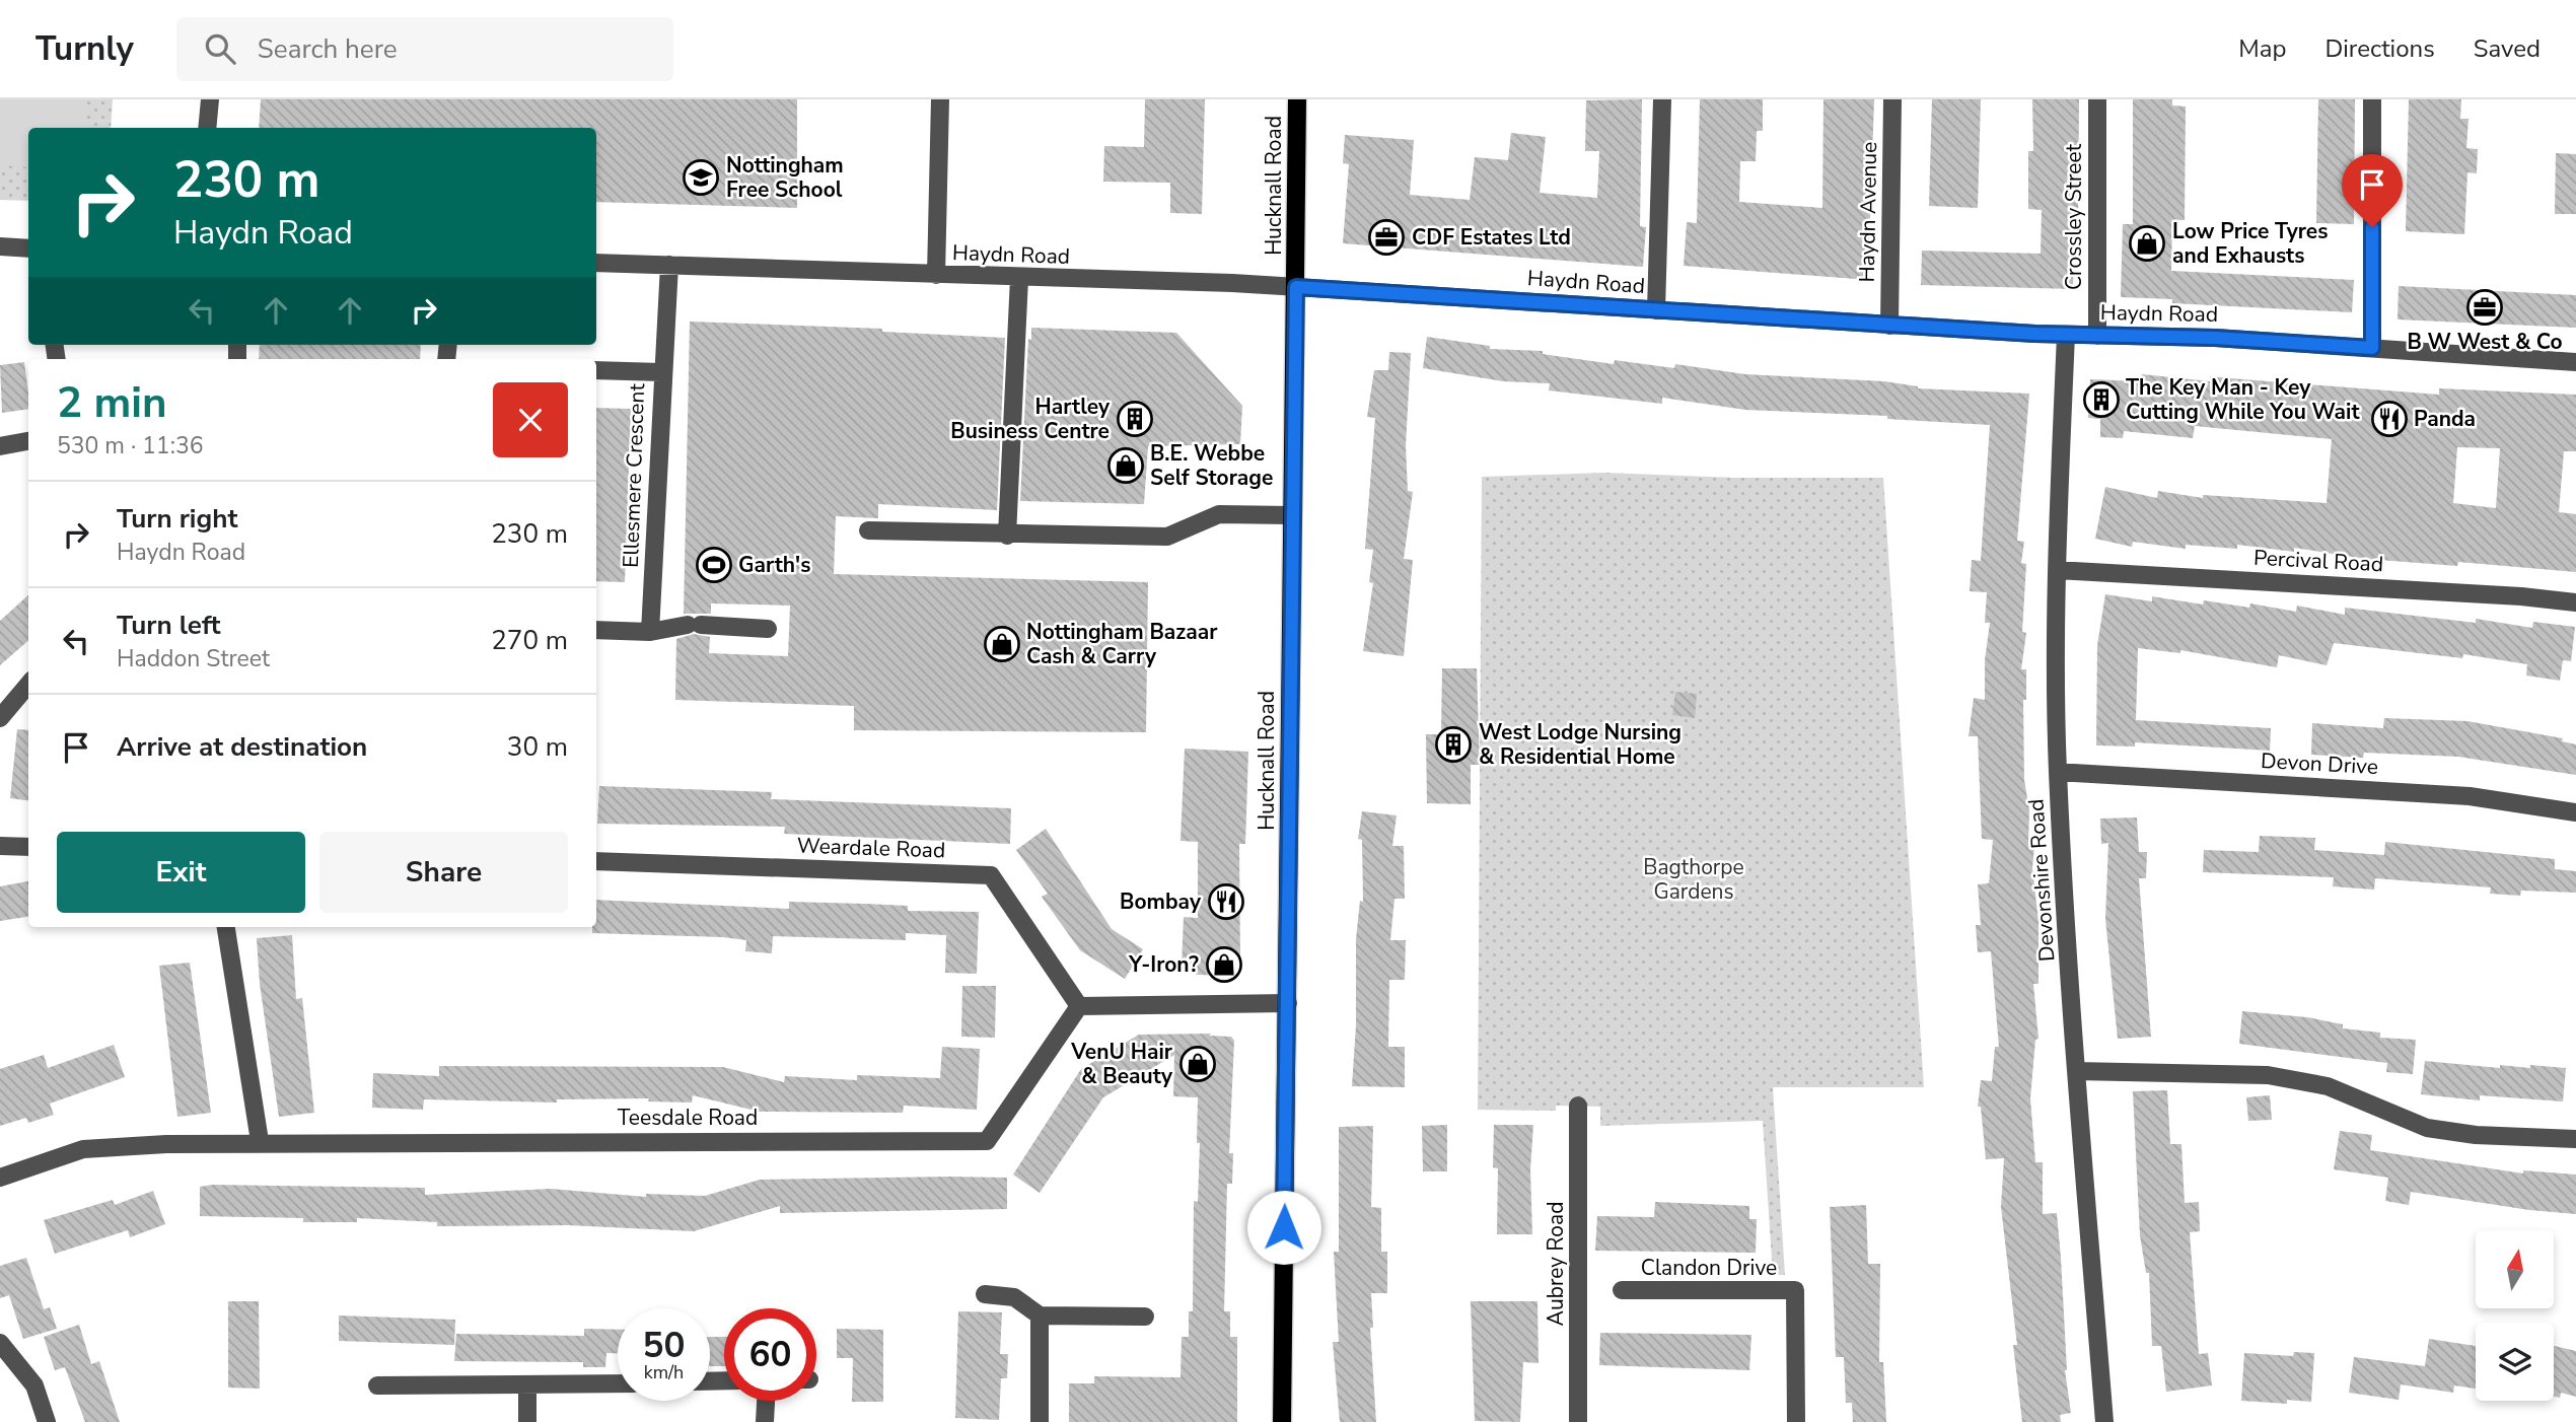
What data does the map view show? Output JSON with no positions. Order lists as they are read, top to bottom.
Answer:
{
  "streets": {
    "main road": ["Hucknall Road"],
    "street": [
      "Haydn Avenue",
      "Crossley Street",
      "Haydn Road",
      "Ellesmere Crescent",
      "Percival Road",
      "Devon Drive",
      "Weardale Road",
      "Devonshire Road",
      "Teesdale Road",
      "Aubrey Road",
      "Clandon Drive"
    ]
  },
  "crossings": [
    ["Hucknall Road", "Haydn Road"],
    ["Haydn Avenue", "Haydn Road"],
    ["Crossley Street", "Haydn Road"],
    ["Haydn Road", "Ellesmere Crescent"],
    ["Haydn Road", "Devonshire Road"],
    ["Percival Road", "Devonshire Road"],
    ["Devon Drive", "Devonshire Road"],
    ["Weardale Road", "Teesdale Road"]
  ],
  "parks": ["Bagthorpe Gardens"],
  "places": {
    "school or university": ["Nottingham Free School"],
    "office": ["CDF Estates Ltd", "B W West & Co"],
    "shop": [
      "Low Price Tyres and Exhausts",
      "B.E. Webbe Self Storage",
      "Nottingham Bazaar Cash & Carry",
      "Y-Iron?",
      "VenU Hair & Beauty"
    ],
    "building": ["The Key Man - Key Cutting While You Wait", "Hartley Business Centre", "West Lodge Nursing & Residential Home"],
    "restaurant": ["Panda", "Bombay"],
    "sports": ["Garth's"]
  },
  "north": "top",
  "page": {
    "header": "Turnly",
    "search": "Search here",
    "nav": ["Map", "Directions", "Saved"],
    "turn": ["230 m", "Haydn Road"],
    "heading": ["2 min", "530 m · 11:36"],
    "list": [
      {
        "name": "Turn right",
        "note": "Haydn Road",
        "value": "230 m"
      },
      {
        "name": "Turn left",
        "note": "Haddon Street",
        "value": "270 m"
      },
      {
        "name": "Arrive at destination",
        "value": "30 m"
      }
    ],
    "buttons": ["Exit", "Share"],
    "speed": "50 km/h",
    "limit": "60"
  }
}
